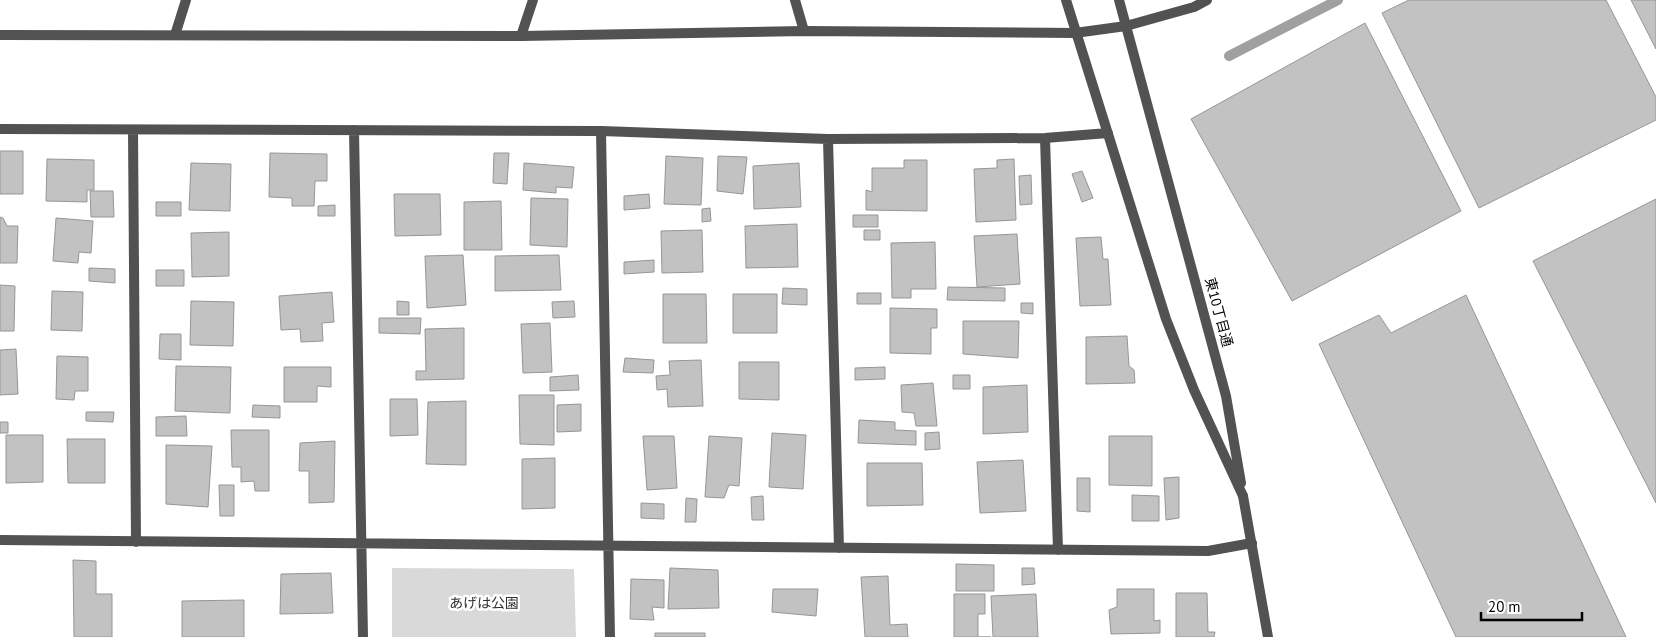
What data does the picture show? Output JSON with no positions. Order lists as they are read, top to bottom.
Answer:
{
  "streets": {
    "street": ["東10丁目通"]
  },
  "parks": ["あげは公園"],
  "scale_bar": "20 m"
}
